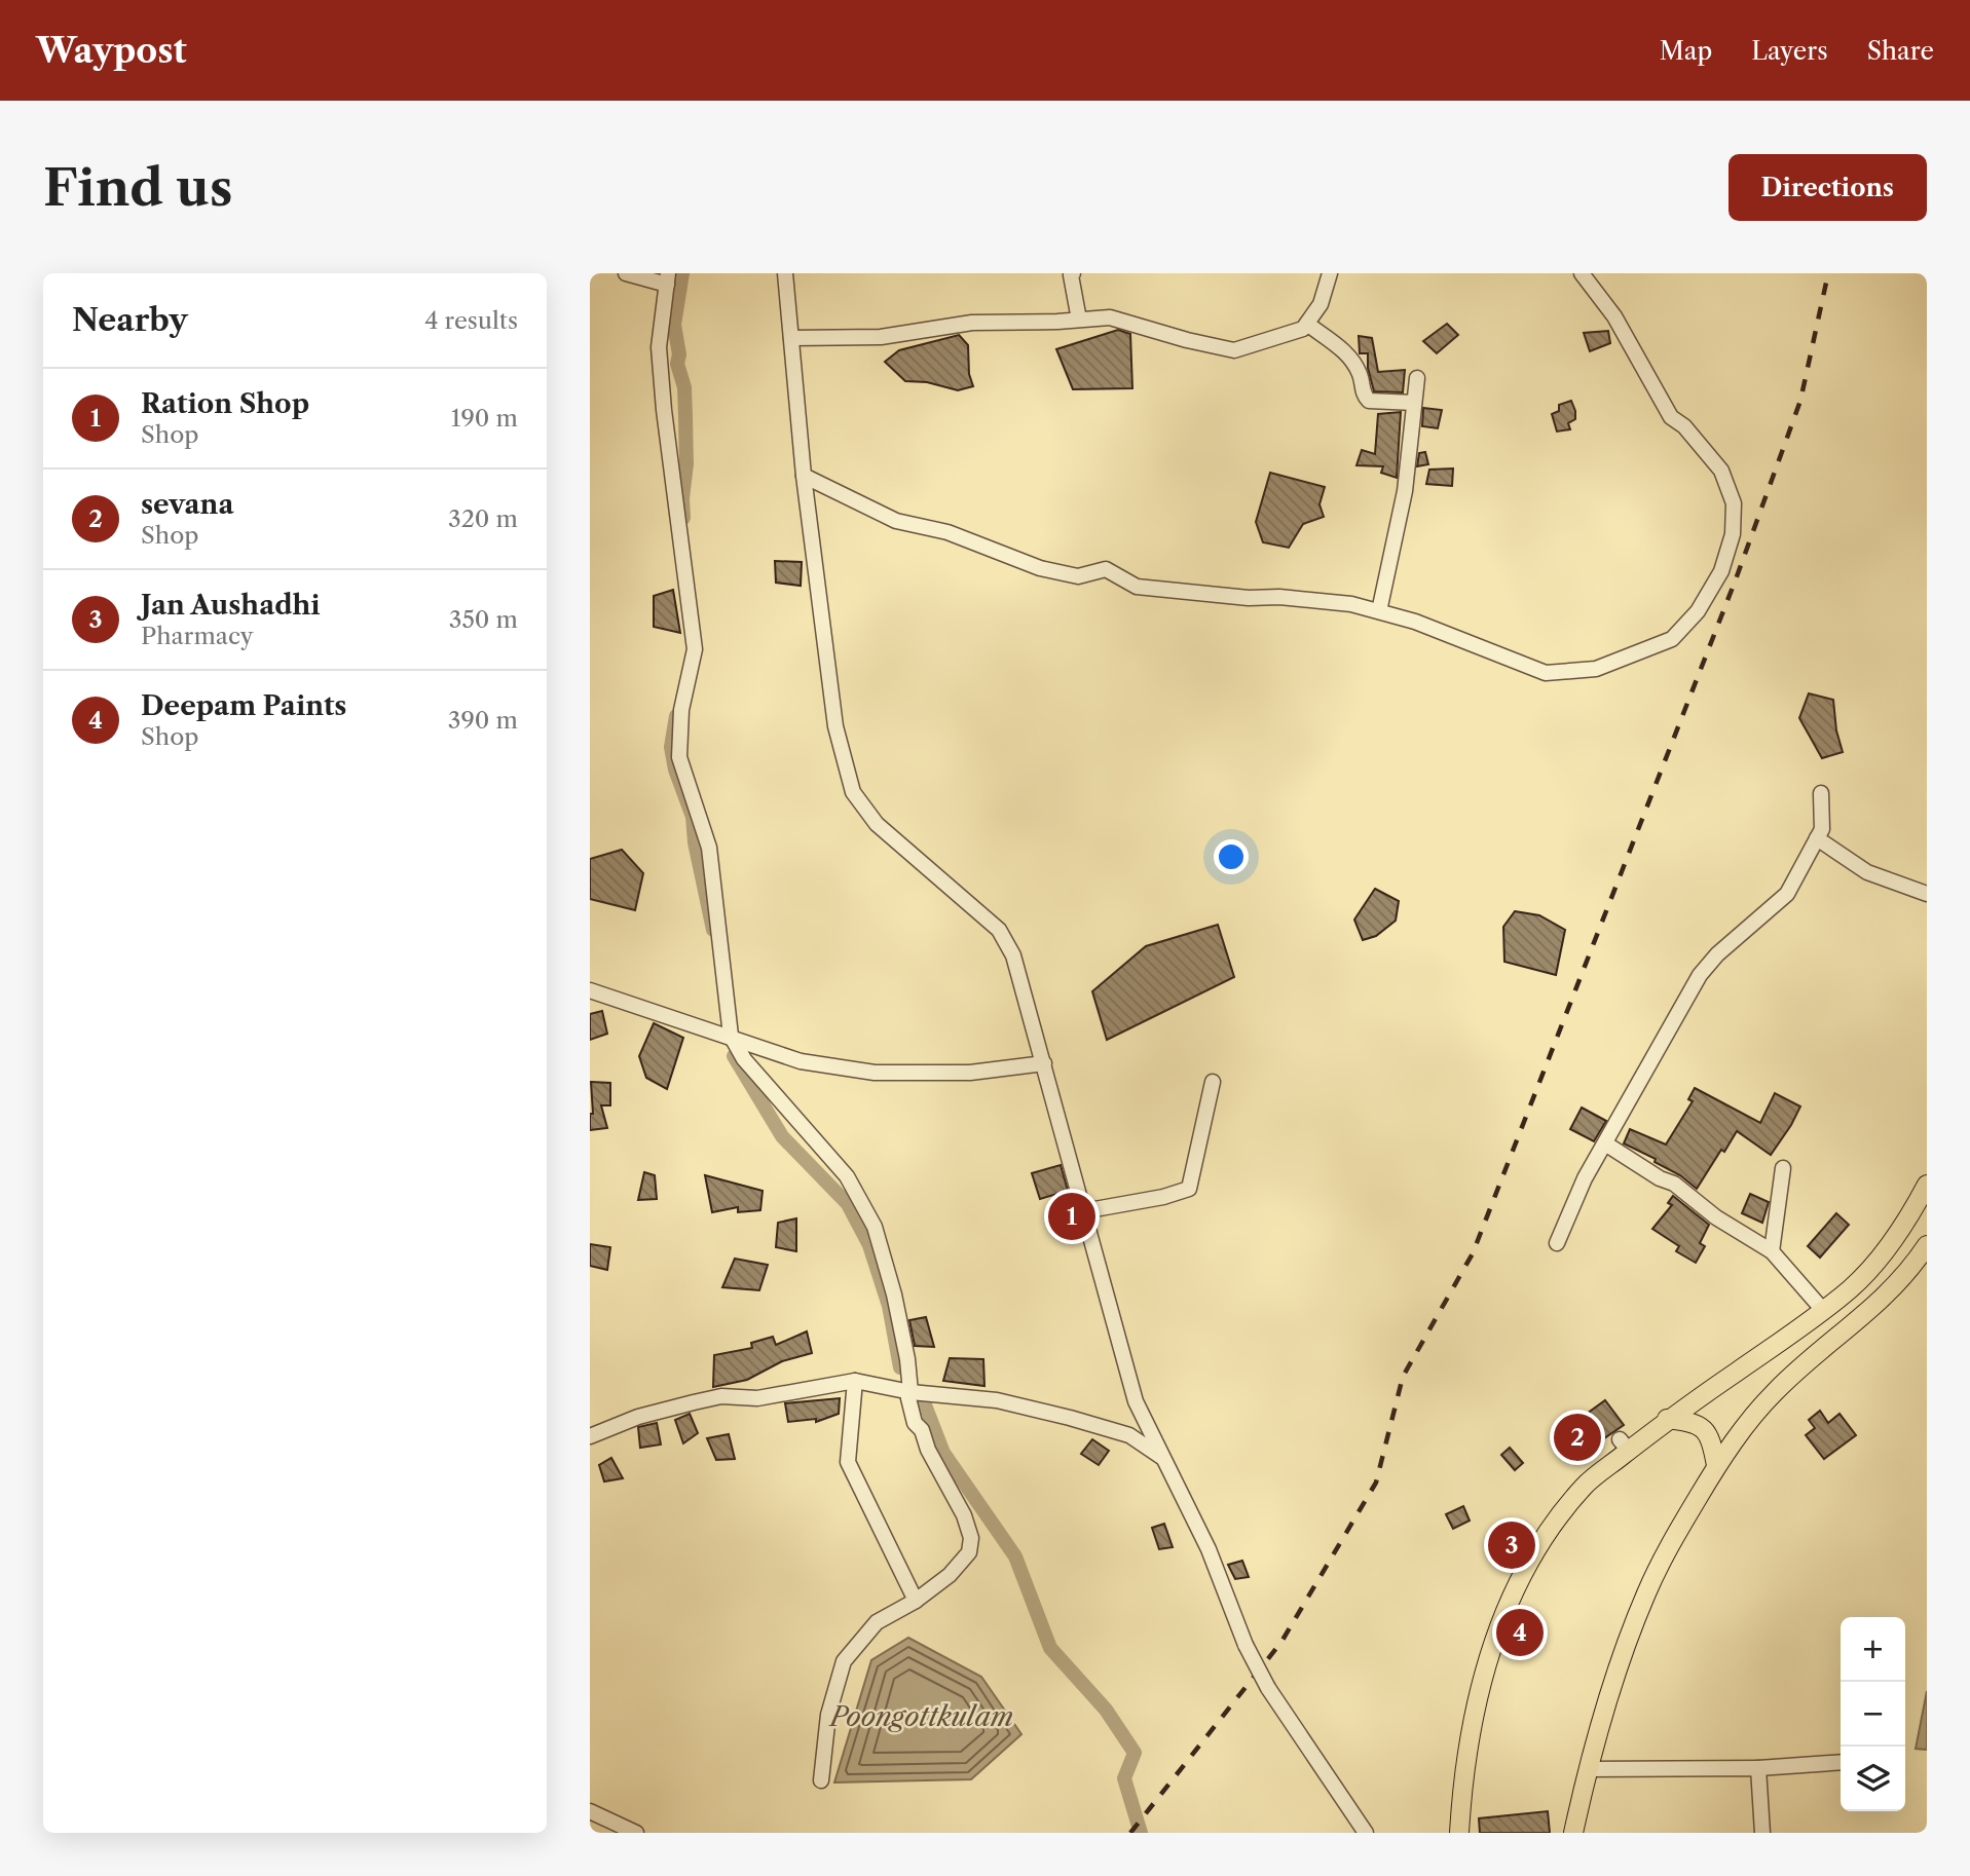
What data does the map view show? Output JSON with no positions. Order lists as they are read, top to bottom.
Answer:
{
  "water": ["Poongottkulam"],
  "page": {
    "header": "Waypost",
    "nav": ["Map", "Layers", "Share"],
    "buttons": "Directions",
    "title": "Find us",
    "heading": ["Nearby", "4 results"],
    "list": [
      {
        "mark": "1",
        "name": "Ration Shop",
        "note": "Shop",
        "value": "190 m"
      },
      {
        "mark": "2",
        "name": "sevana",
        "note": "Shop",
        "value": "320 m"
      },
      {
        "mark": "3",
        "name": "Jan Aushadhi",
        "note": "Pharmacy",
        "value": "350 m"
      },
      {
        "mark": "4",
        "name": "Deepam Paints",
        "note": "Shop",
        "value": "390 m"
      }
    ],
    "pins": [
      "1",
      "2",
      "3",
      "4"
    ],
    "map_buttons": ["+", "−"]
  }
}
